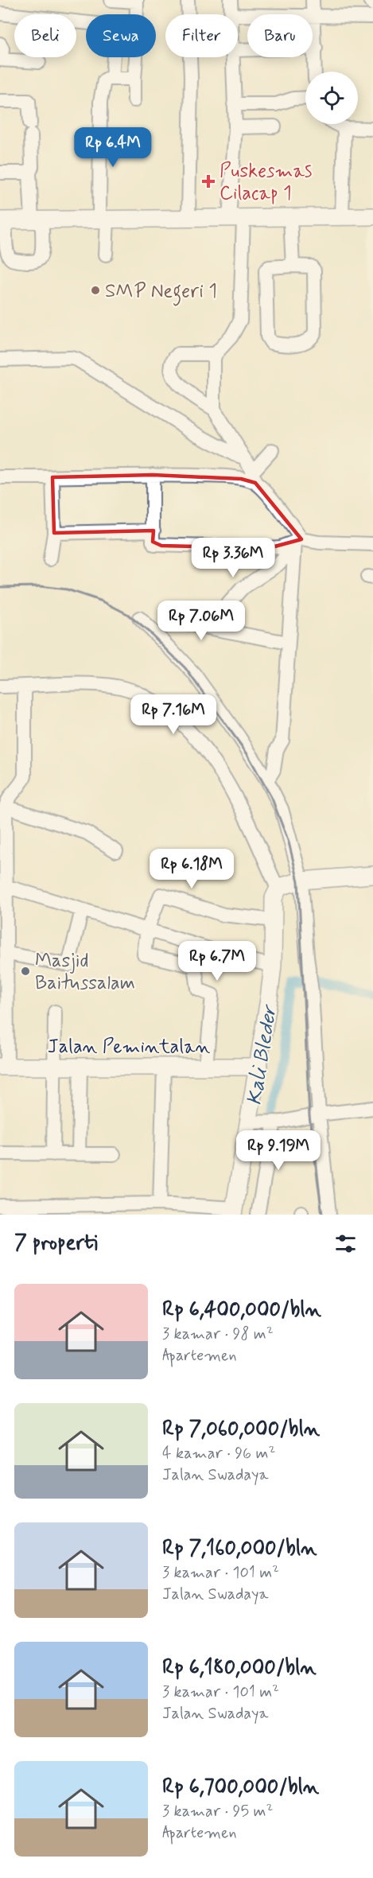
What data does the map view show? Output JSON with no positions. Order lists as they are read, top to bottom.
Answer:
{
  "streets": {
    "main road": ["Jalan Pemintalan"]
  },
  "water": ["Kali Bleder"],
  "places": {
    "health": ["Puskesmas Cilacap 1"],
    "other": ["SMP Negeri 1", "Masjid Baitussalam"]
  },
  "page": {
    "chip": [
      "Beli",
      "Sewa",
      "Filter",
      "Baru"
    ],
    "price": [
      "Rp 6.4M",
      "Rp 3.36M",
      "Rp 7.06M",
      "Rp 7.16M",
      "Rp 6.18M",
      "Rp 6.7M",
      "Rp 9.19M"
    ],
    "heading": "7 properti",
    "list": [
      {
        "name": "Rp 6,400,000/bln",
        "note": "3 kamar · 98 m² · Apartemen"
      },
      {
        "name": "Rp 7,060,000/bln",
        "note": "4 kamar · 96 m² · Jalan Swadaya"
      },
      {
        "name": "Rp 7,160,000/bln",
        "note": "3 kamar · 101 m² · Jalan Swadaya"
      },
      {
        "name": "Rp 6,180,000/bln",
        "note": "3 kamar · 101 m² · Jalan Swadaya"
      },
      {
        "name": "Rp 6,700,000/bln",
        "note": "3 kamar · 95 m² · Apartemen"
      }
    ]
  }
}
